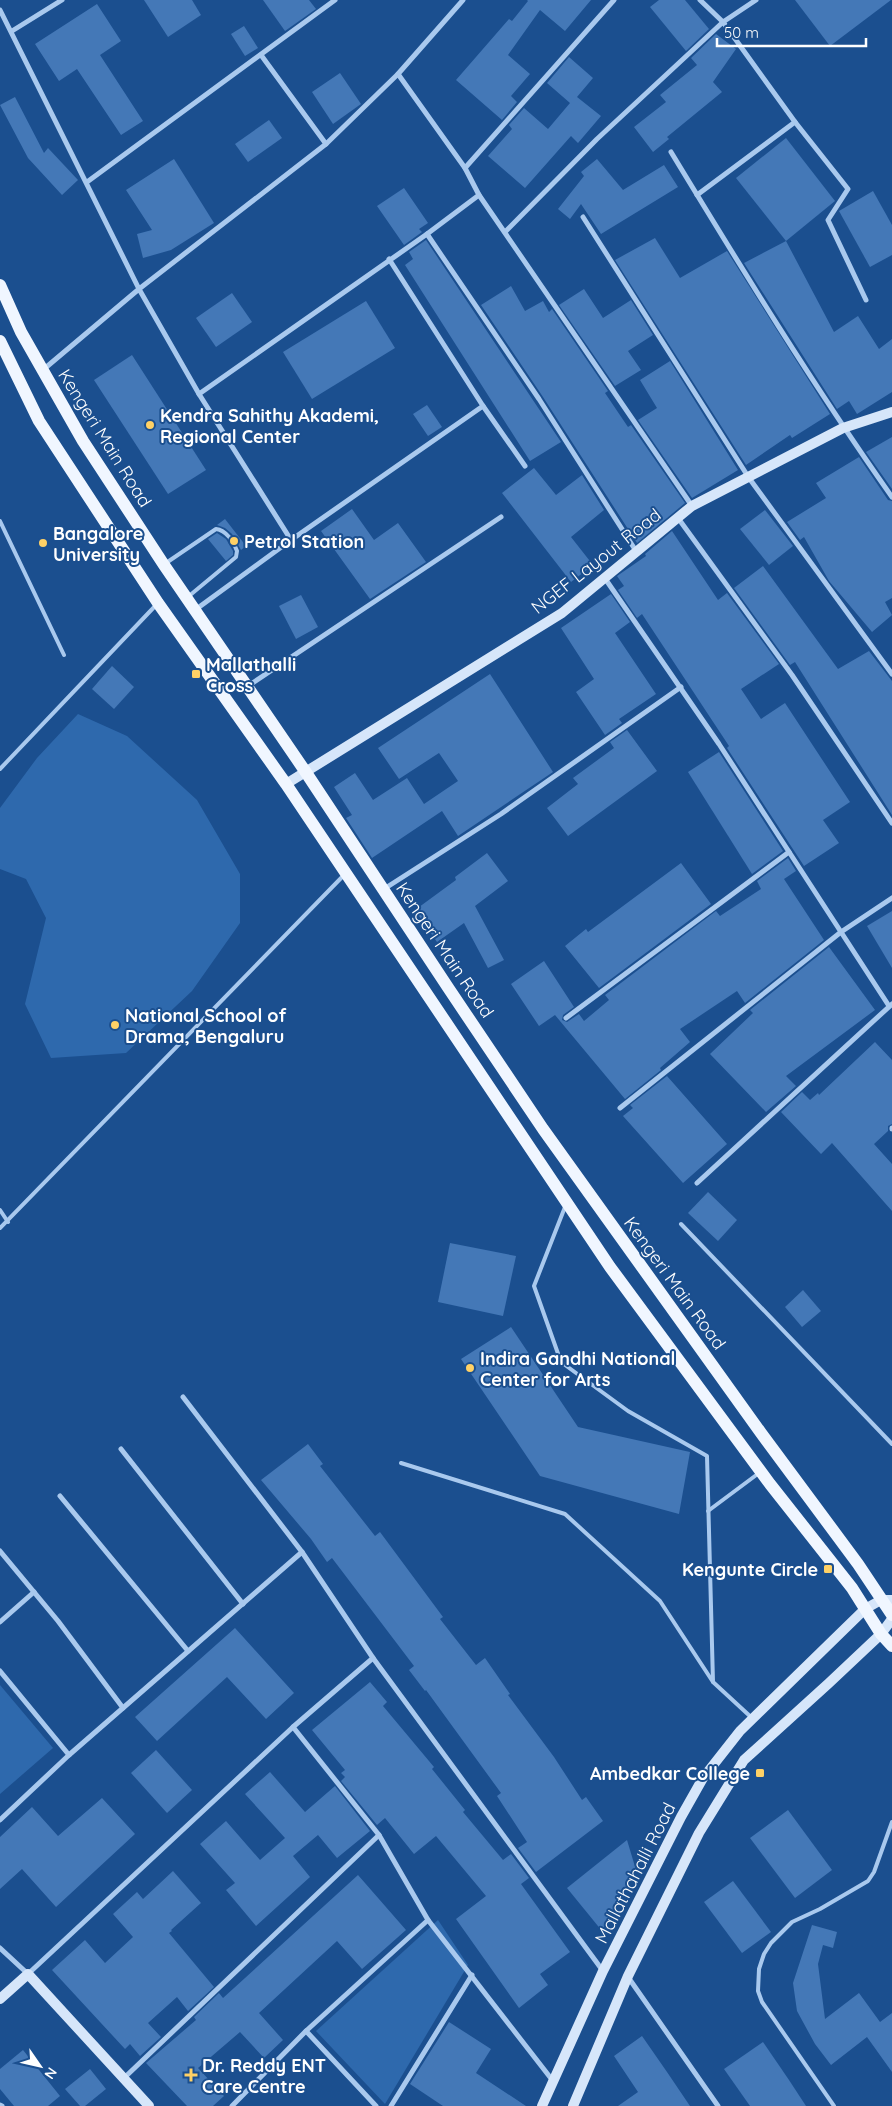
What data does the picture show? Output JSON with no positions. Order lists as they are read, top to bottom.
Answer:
{
  "streets": {
    "main road": ["Kengeri Main Road", "NGEF Layout Road", "Mallathahalli Road"]
  },
  "crossings": [
    ["Kengeri Main Road", "NGEF Layout Road"],
    ["Kengeri Main Road", "Mallathahalli Road"]
  ],
  "places": {
    "other": [
      "Kendra Sahithy Akademi, Regional Center",
      "Petrol Station",
      "Bangalore University",
      "National School of Drama, Bengaluru",
      "Indira Gandhi National Center for Arts"
    ],
    "transit": ["Mallathalli Cross", "Kengunte Circle", "Ambedkar College"],
    "health": ["Dr. Reddy ENT Care Centre"]
  },
  "scale_bar": "50 m",
  "north": "bottom right"
}
